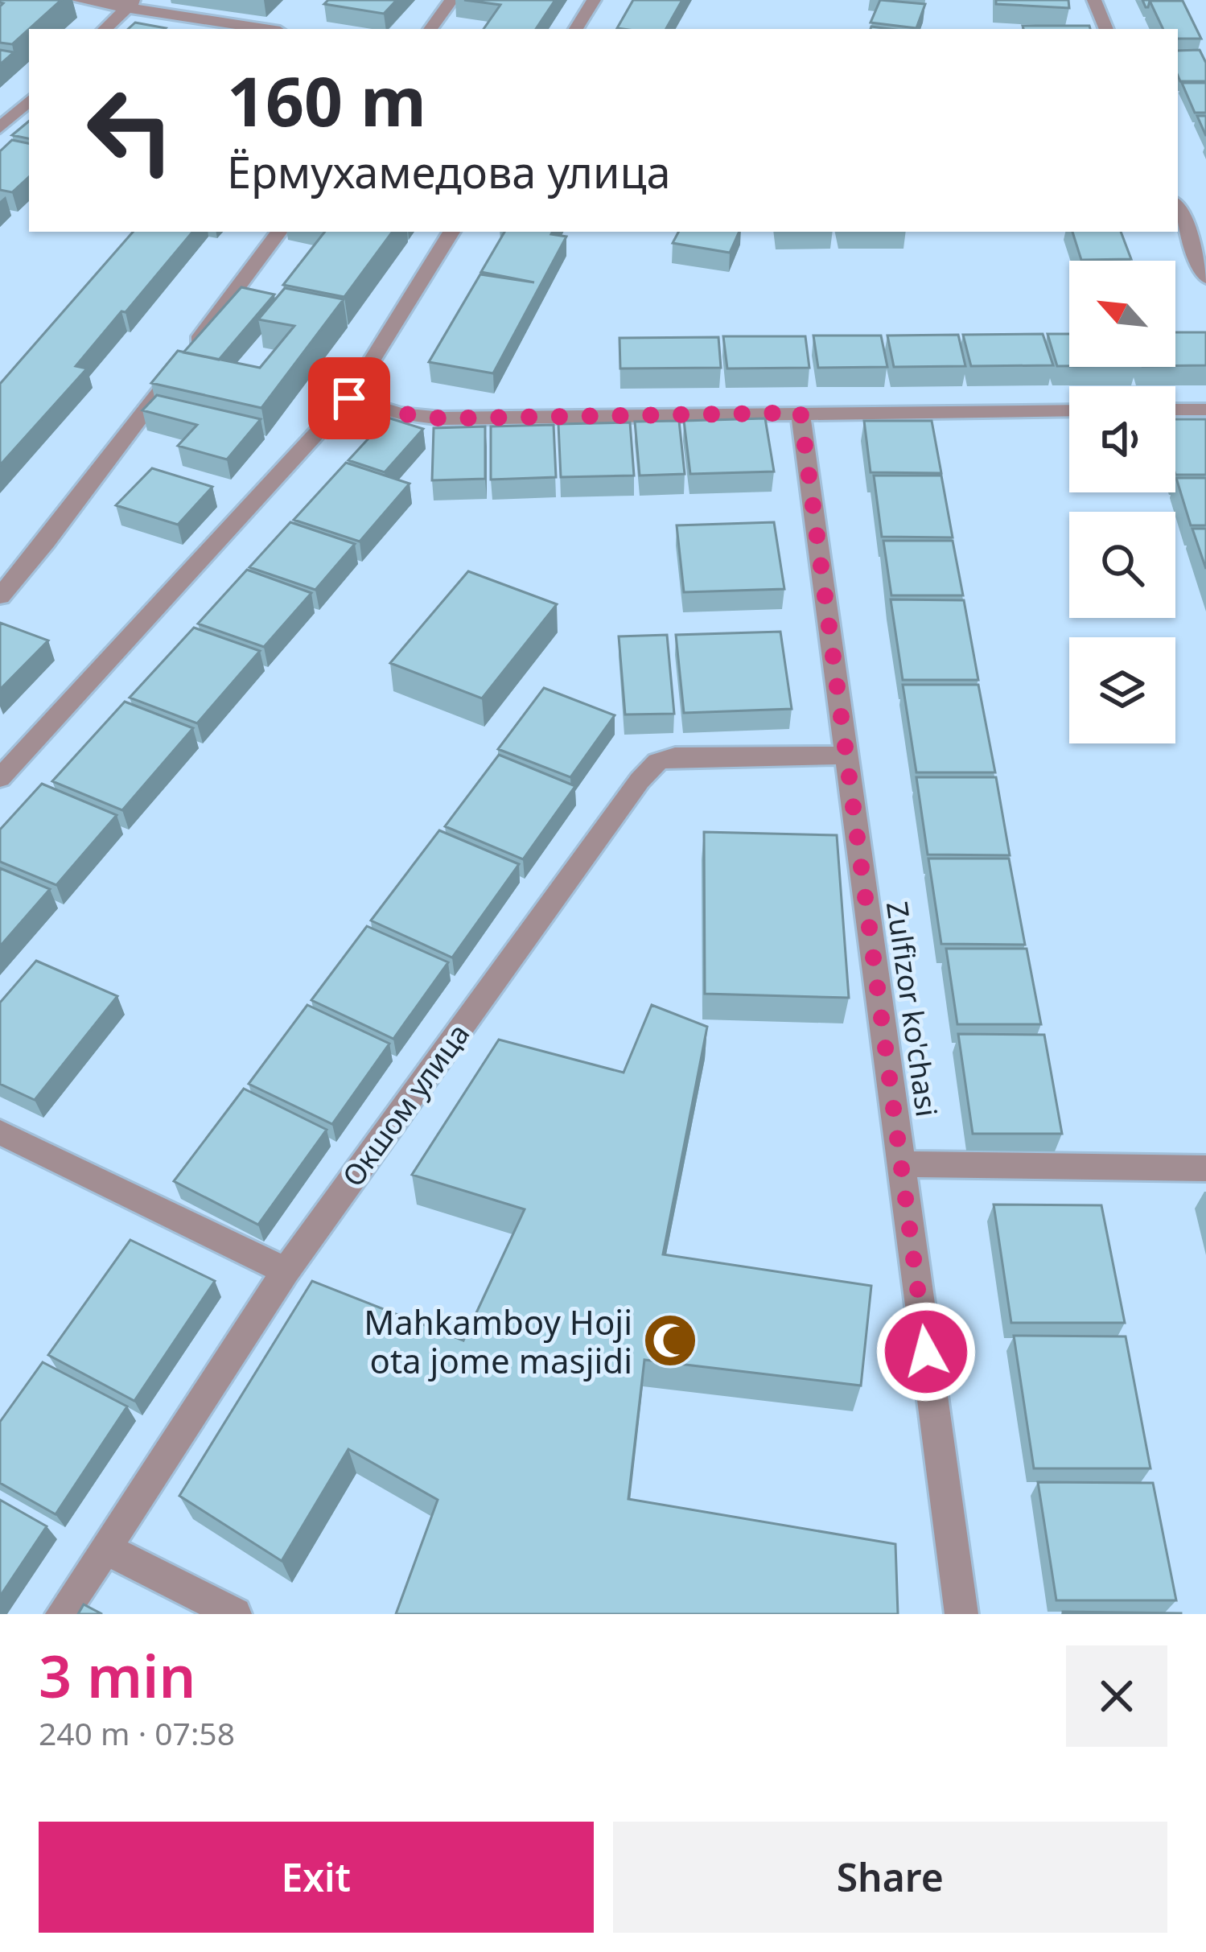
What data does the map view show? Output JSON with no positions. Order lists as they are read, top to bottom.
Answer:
{
  "streets": {
    "street": ["Zulfizor ko'chasi", "Окшом улица"]
  },
  "crossings": [
    ["Zulfizor ko'chasi", "Окшом улица"]
  ],
  "places": {
    "mosque": ["Mahkamboy Hoji ota jome masjidi"]
  },
  "north": "top left",
  "page": {
    "turn": ["160 m", "Ёрмухамедова улица"],
    "heading": ["3 min", "240 m · 07:58"],
    "buttons": ["Exit", "Share"]
  }
}
